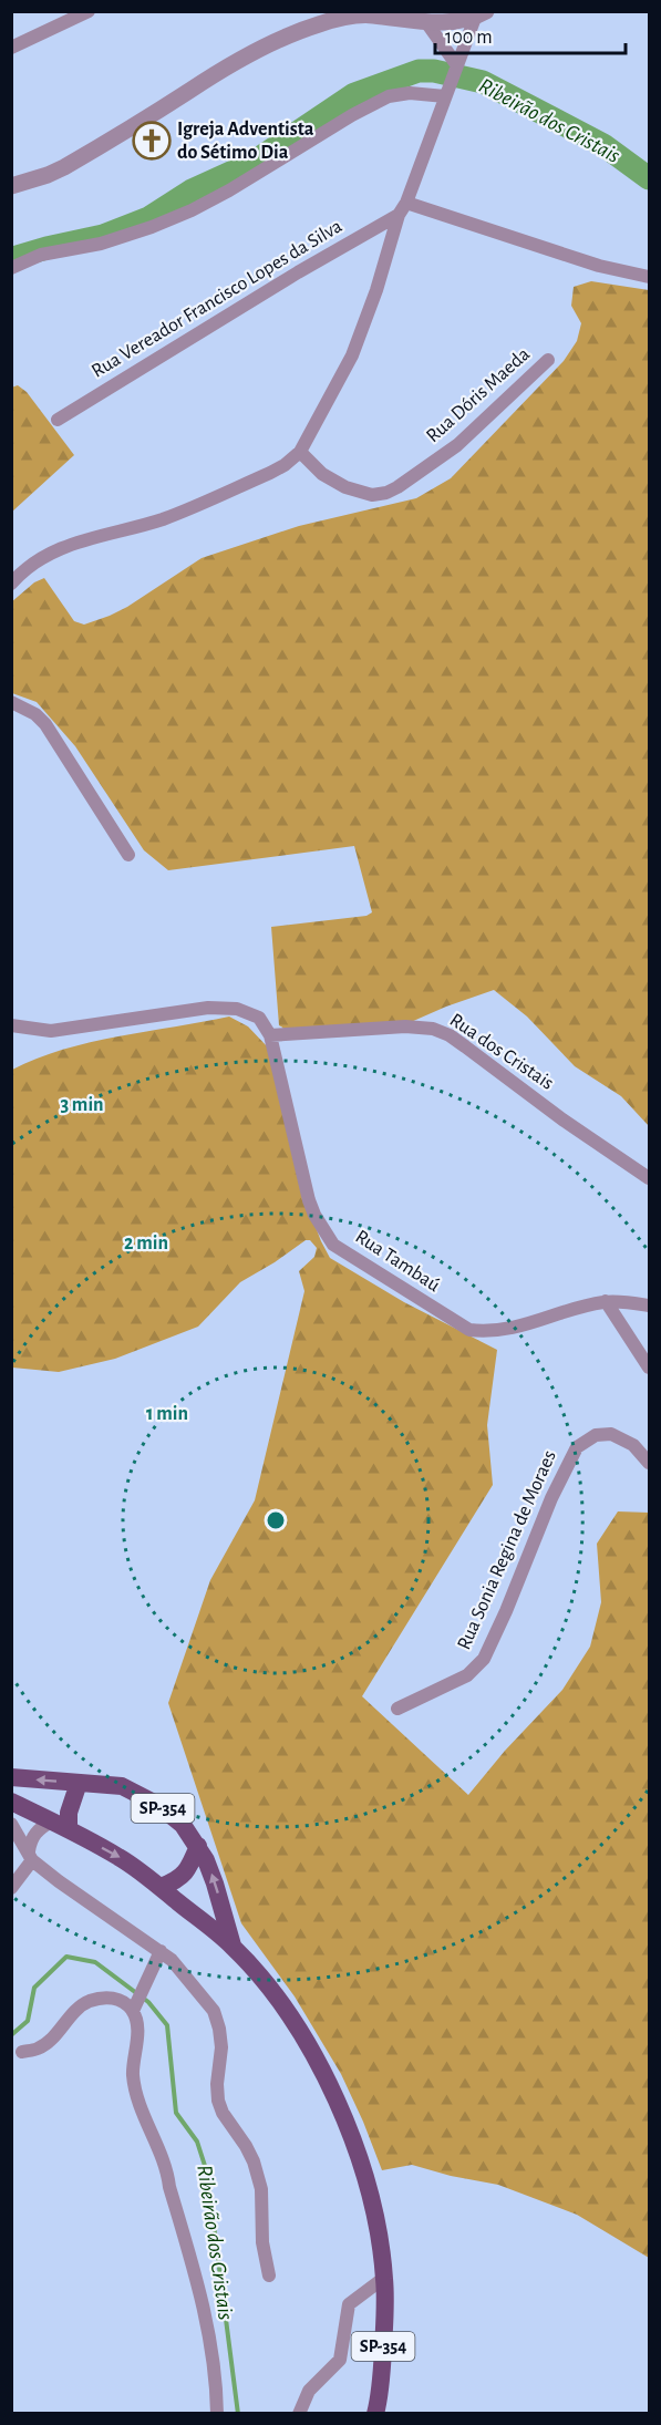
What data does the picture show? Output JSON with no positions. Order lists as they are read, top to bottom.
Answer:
{
  "streets": {
    "main road": ["SP-354"],
    "street": [
      "Rua Vereador Francisco Lopes da Silva",
      "Rua Dóris Maeda",
      "Rua dos Cristais",
      "Rua Tambaú",
      "Rua Sonia Regina de Moraes"
    ]
  },
  "crossings": [
    ["Rua dos Cristais", "Rua Tambaú"]
  ],
  "water": ["Ribeirão dos Cristais"],
  "places": {
    "church": ["Igreja Adventista do Sétimo Dia"]
  },
  "scale_bar": "100 m",
  "rings": ["3 min", "2 min", "1 min"]
}
